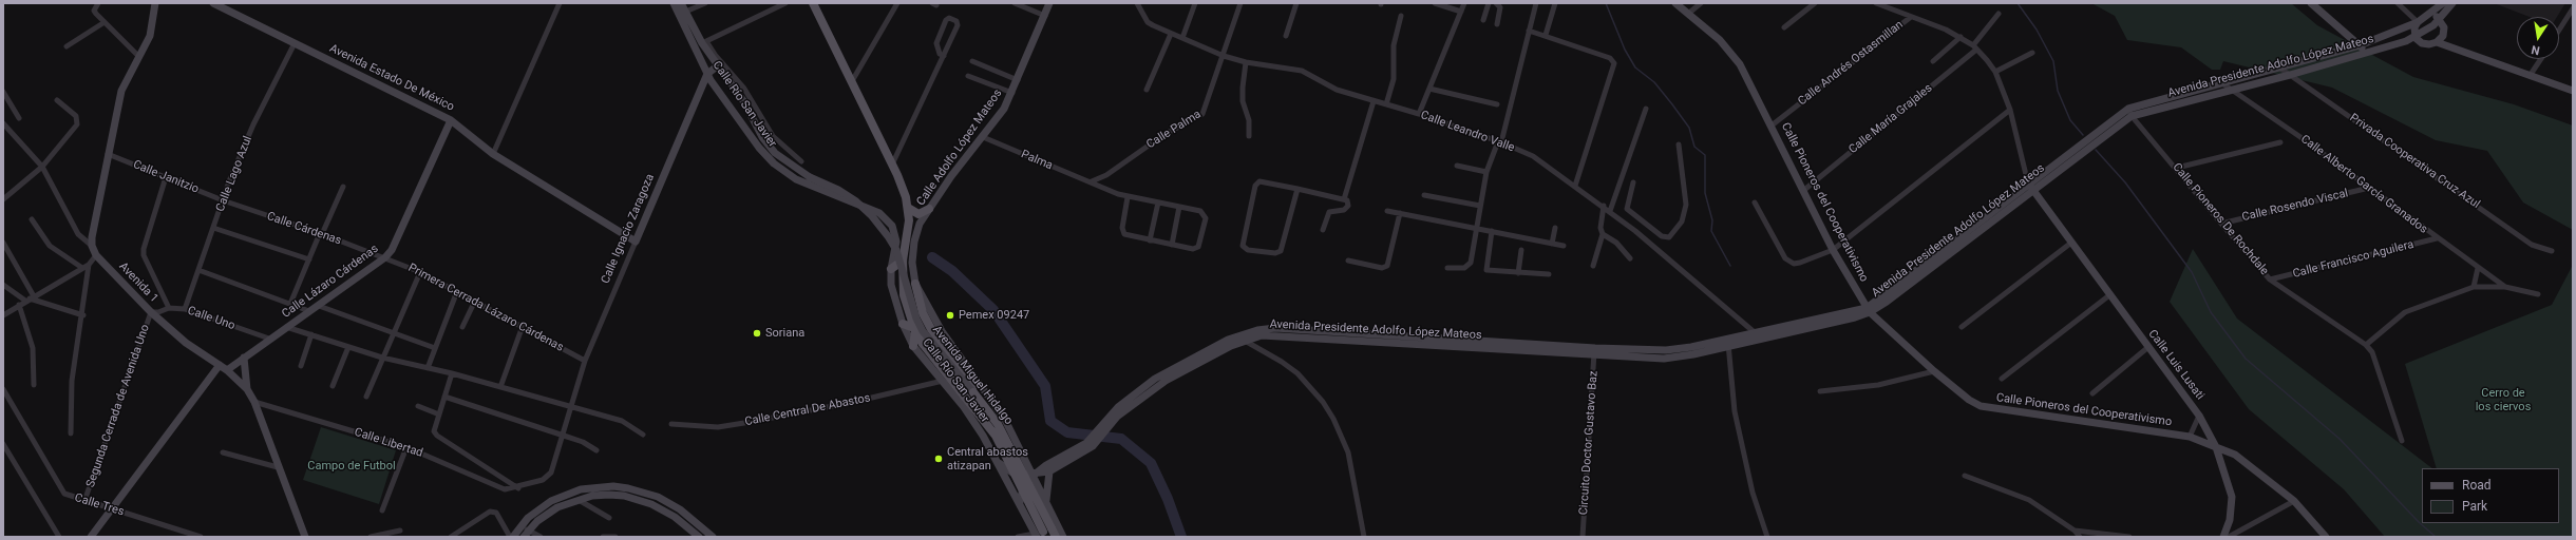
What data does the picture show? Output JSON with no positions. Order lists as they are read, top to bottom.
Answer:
{
  "streets": {
    "main road": ["Avenida Miguel Hidalgo"],
    "street": [
      "Calle Andrés Ostasmillan",
      "Avenida Presidente Adolfo López Mateos",
      "Avenida Estado De México",
      "Calle Río San Javier",
      "Calle María Grajales",
      "Calle Palma",
      "Calle Leandro Valle",
      "Calle Adolfo López Mateos",
      "Palma",
      "Privada Cooperativa Cruz Azul",
      "Calle Lago Azul",
      "Calle Janitzio",
      "Calle Alberto García Granados",
      "Calle Pioneros del Cooperativismo",
      "Calle Rosendo Viscal",
      "Calle Pioneros De Rochdale",
      "Calle Cárdenas",
      "Calle Ignacio Zaragoza",
      "Calle Francisco Aguilera",
      "Calle Lázaro Cárdenas",
      "Avenida 1",
      "Primera Cerrada Lázaro Cárdenas",
      "Calle Uno",
      "Calle Luis Lusati",
      "Segunda Cerrada de Avenida Uno",
      "Calle Central De Abastos",
      "Calle Libertad",
      "Circuito Doctor Gustavo Baz",
      "Calle Tres"
    ]
  },
  "crossings": [
    ["Calle Andrés Ostasmillan", "Calle Pioneros del Cooperativismo"],
    ["Avenida Presidente Adolfo López Mateos", "Calle Río San Javier"],
    ["Avenida Presidente Adolfo López Mateos", "Calle Leandro Valle"],
    ["Avenida Presidente Adolfo López Mateos", "Privada Cooperativa Cruz Azul"],
    ["Avenida Presidente Adolfo López Mateos", "Calle Alberto García Granados"],
    ["Avenida Presidente Adolfo López Mateos", "Calle Pioneros del Cooperativismo"],
    ["Avenida Presidente Adolfo López Mateos", "Calle Pioneros De Rochdale"],
    ["Avenida Presidente Adolfo López Mateos", "Calle Luis Lusati"],
    ["Avenida Presidente Adolfo López Mateos", "Circuito Doctor Gustavo Baz"],
    ["Avenida Estado De México", "Calle Lago Azul"],
    ["Avenida Estado De México", "Calle Ignacio Zaragoza"],
    ["Avenida Estado De México", "Calle Lázaro Cárdenas"],
    ["Calle Río San Javier", "Calle Adolfo López Mateos"],
    ["Calle Río San Javier", "Calle Ignacio Zaragoza"],
    ["Calle Río San Javier", "Avenida Miguel Hidalgo"],
    ["Calle Río San Javier", "Calle Central De Abastos"],
    ["Calle María Grajales", "Calle Pioneros del Cooperativismo"],
    ["Calle Palma", "Calle Leandro Valle"],
    ["Calle Palma", "Palma"],
    ["Calle Adolfo López Mateos", "Palma"],
    ["Calle Lago Azul", "Calle Janitzio"],
    ["Calle Lago Azul", "Calle Cárdenas"],
    ["Calle Lago Azul", "Calle Uno"],
    ["Calle Janitzio", "Calle Cárdenas"],
    ["Calle Alberto García Granados", "Calle Rosendo Viscal"],
    ["Calle Alberto García Granados", "Calle Francisco Aguilera"],
    ["Calle Pioneros del Cooperativismo", "Calle Luis Lusati"],
    ["Calle Rosendo Viscal", "Calle Pioneros De Rochdale"],
    ["Calle Pioneros De Rochdale", "Calle Francisco Aguilera"],
    ["Calle Cárdenas", "Calle Lázaro Cárdenas"],
    ["Calle Cárdenas", "Primera Cerrada Lázaro Cárdenas"],
    ["Calle Ignacio Zaragoza", "Primera Cerrada Lázaro Cárdenas"],
    ["Calle Ignacio Zaragoza", "Calle Libertad"],
    ["Calle Lázaro Cárdenas", "Avenida 1"],
    ["Calle Lázaro Cárdenas", "Primera Cerrada Lázaro Cárdenas"],
    ["Calle Lázaro Cárdenas", "Calle Uno"],
    ["Avenida 1", "Calle Uno"],
    ["Avenida 1", "Segunda Cerrada de Avenida Uno"],
    ["Avenida 1", "Calle Libertad"],
    ["Calle Uno", "Segunda Cerrada de Avenida Uno"],
    ["Segunda Cerrada de Avenida Uno", "Calle Tres"]
  ],
  "parks": ["Cerro de los ciervos", "Campo de Futbol"],
  "places": ["Pemex 09247", "Soriana", "Central abastos atizapan"],
  "legend": ["Road", "Park"],
  "north": "bottom"
}
